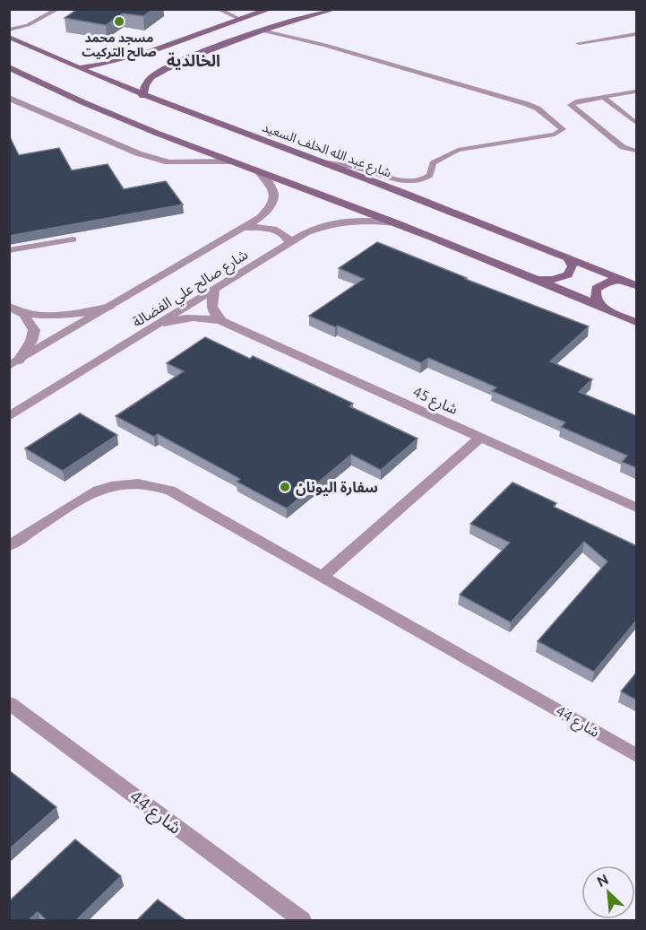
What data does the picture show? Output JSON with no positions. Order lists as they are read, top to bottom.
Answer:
{
  "streets": {
    "main road": ["شارع عبد الله الخلف السعيد"],
    "street": ["شارع صالح علي الفضالة", "شارع 45", "شارع 44"]
  },
  "crossings": [
    ["شارع صالح علي الفضالة", "شارع 45"]
  ],
  "districts": ["الخالدية"],
  "places": ["مسجد محمد صالح التركيت", "سفارة اليونان"],
  "north": "top left"
}
